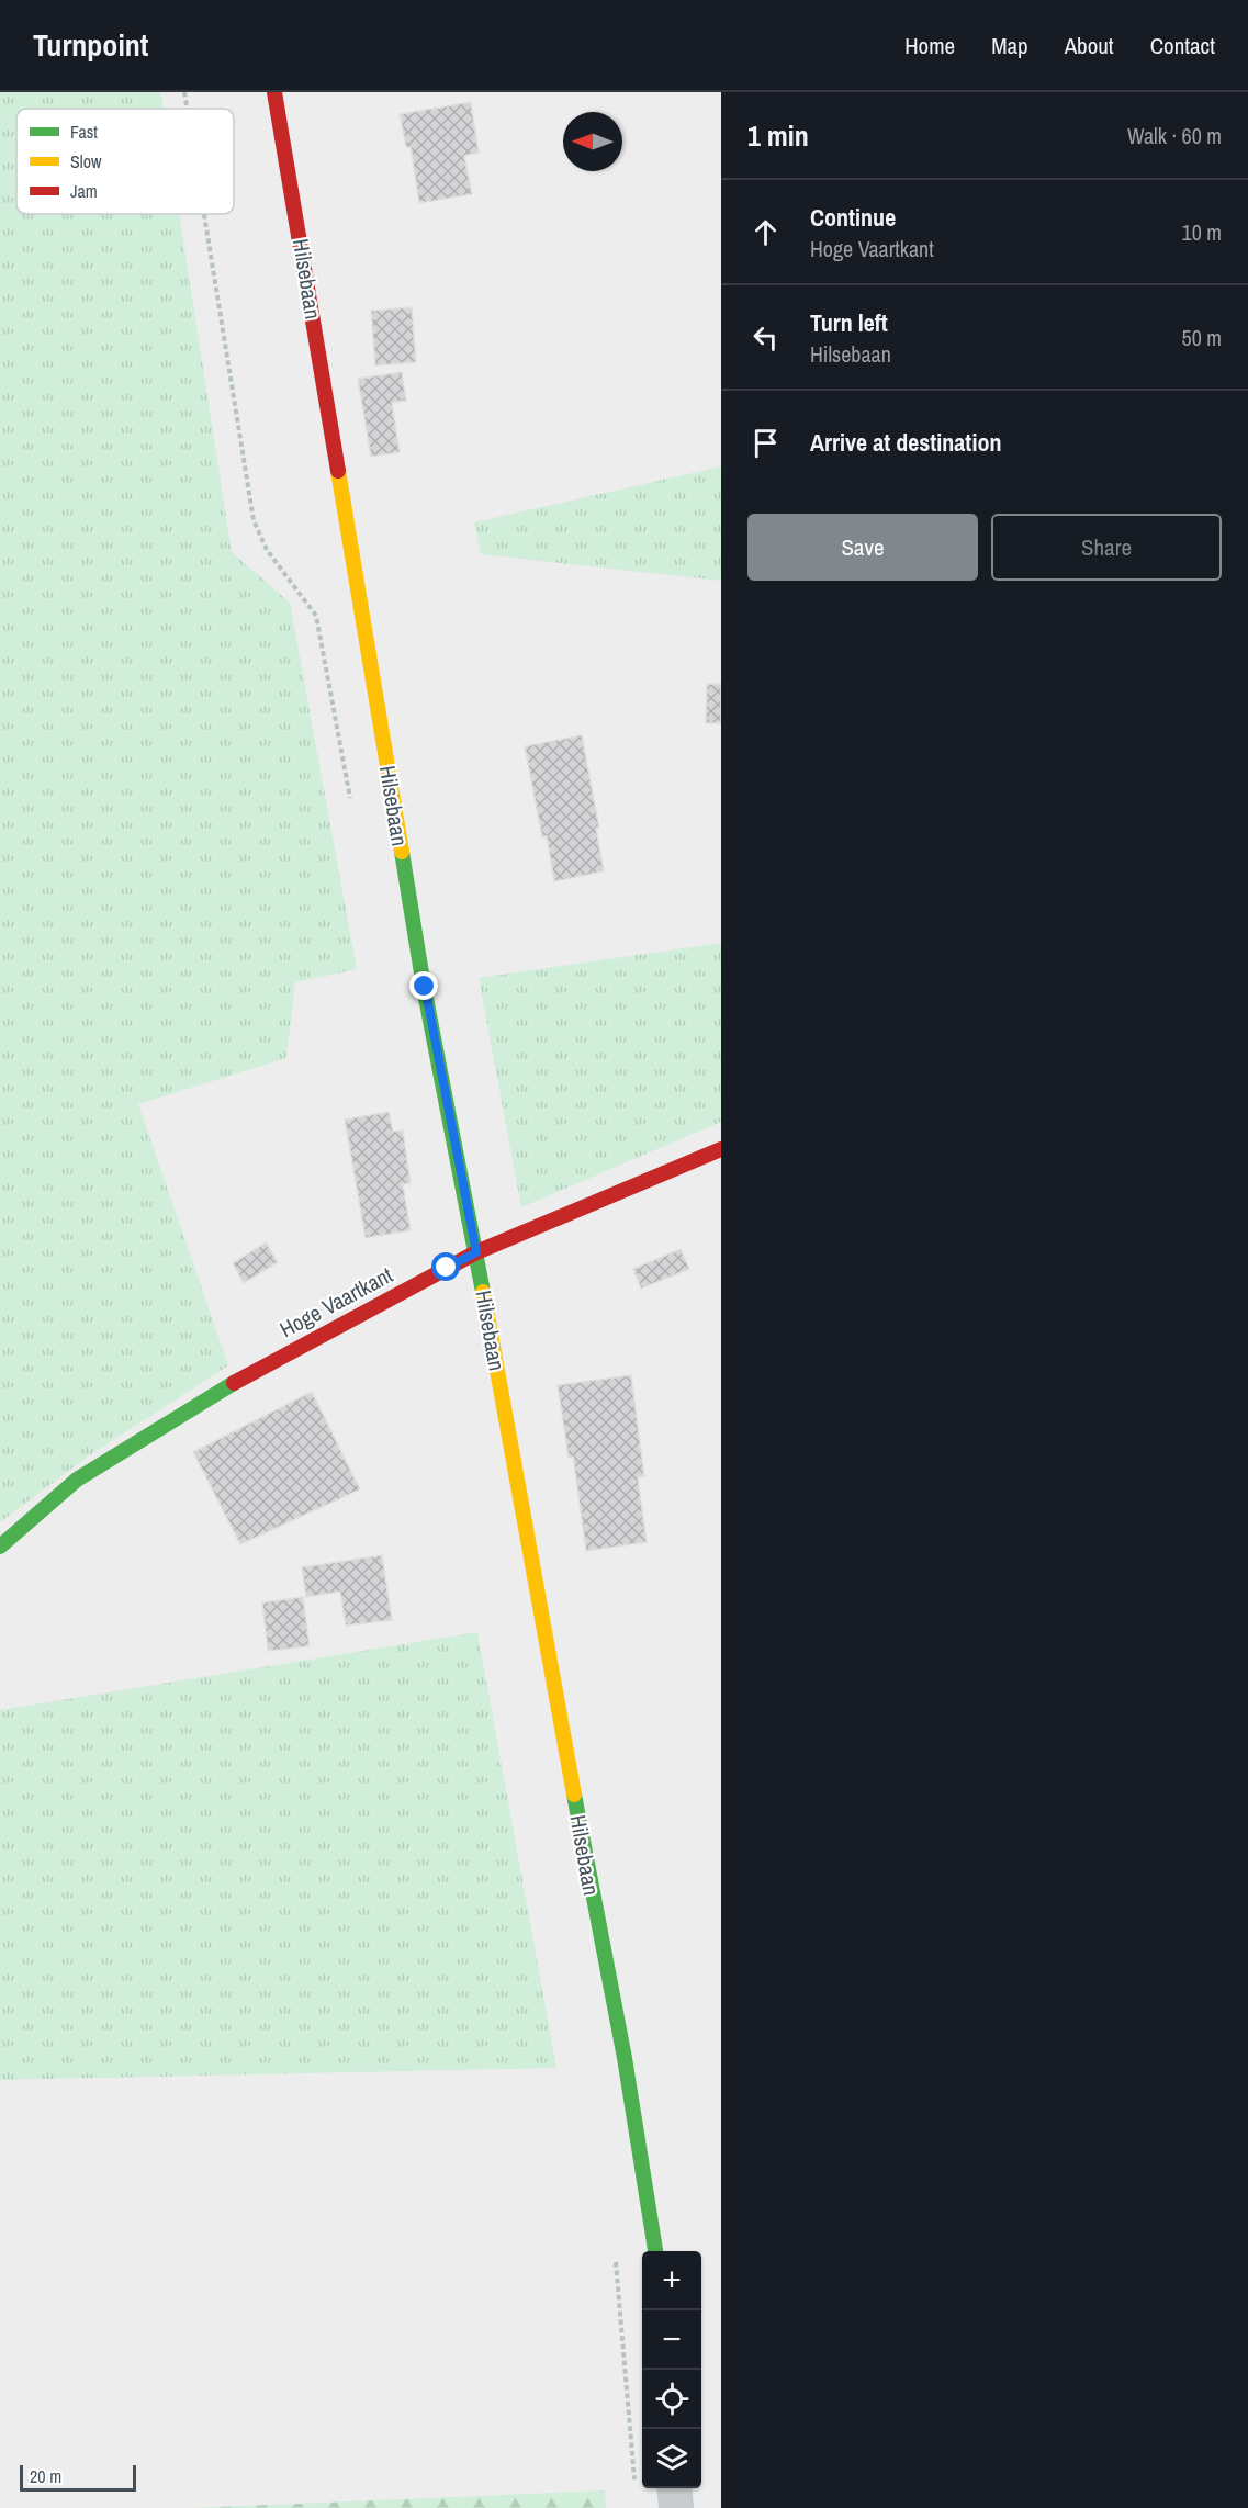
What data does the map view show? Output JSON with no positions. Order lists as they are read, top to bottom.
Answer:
{
  "streets": {
    "street": ["Hilsebaan", "Hoge Vaartkant"]
  },
  "crossings": [
    ["Hilsebaan", "Hoge Vaartkant"]
  ],
  "legend": ["Fast", "Slow", "Jam"],
  "scale_bar": "20 m",
  "north": "left",
  "page": {
    "header": "Turnpoint",
    "nav": [
      "Home",
      "Map",
      "About",
      "Contact"
    ],
    "heading": ["1 min", "Walk · 60 m"],
    "list": [
      ["Continue", "Hoge Vaartkant", "10 m"],
      ["Turn left", "Hilsebaan", "50 m"],
      "Arrive at destination"
    ],
    "buttons": ["Save", "Share"],
    "map_buttons": ["+", "−"],
    "scale": "20 m"
  }
}
